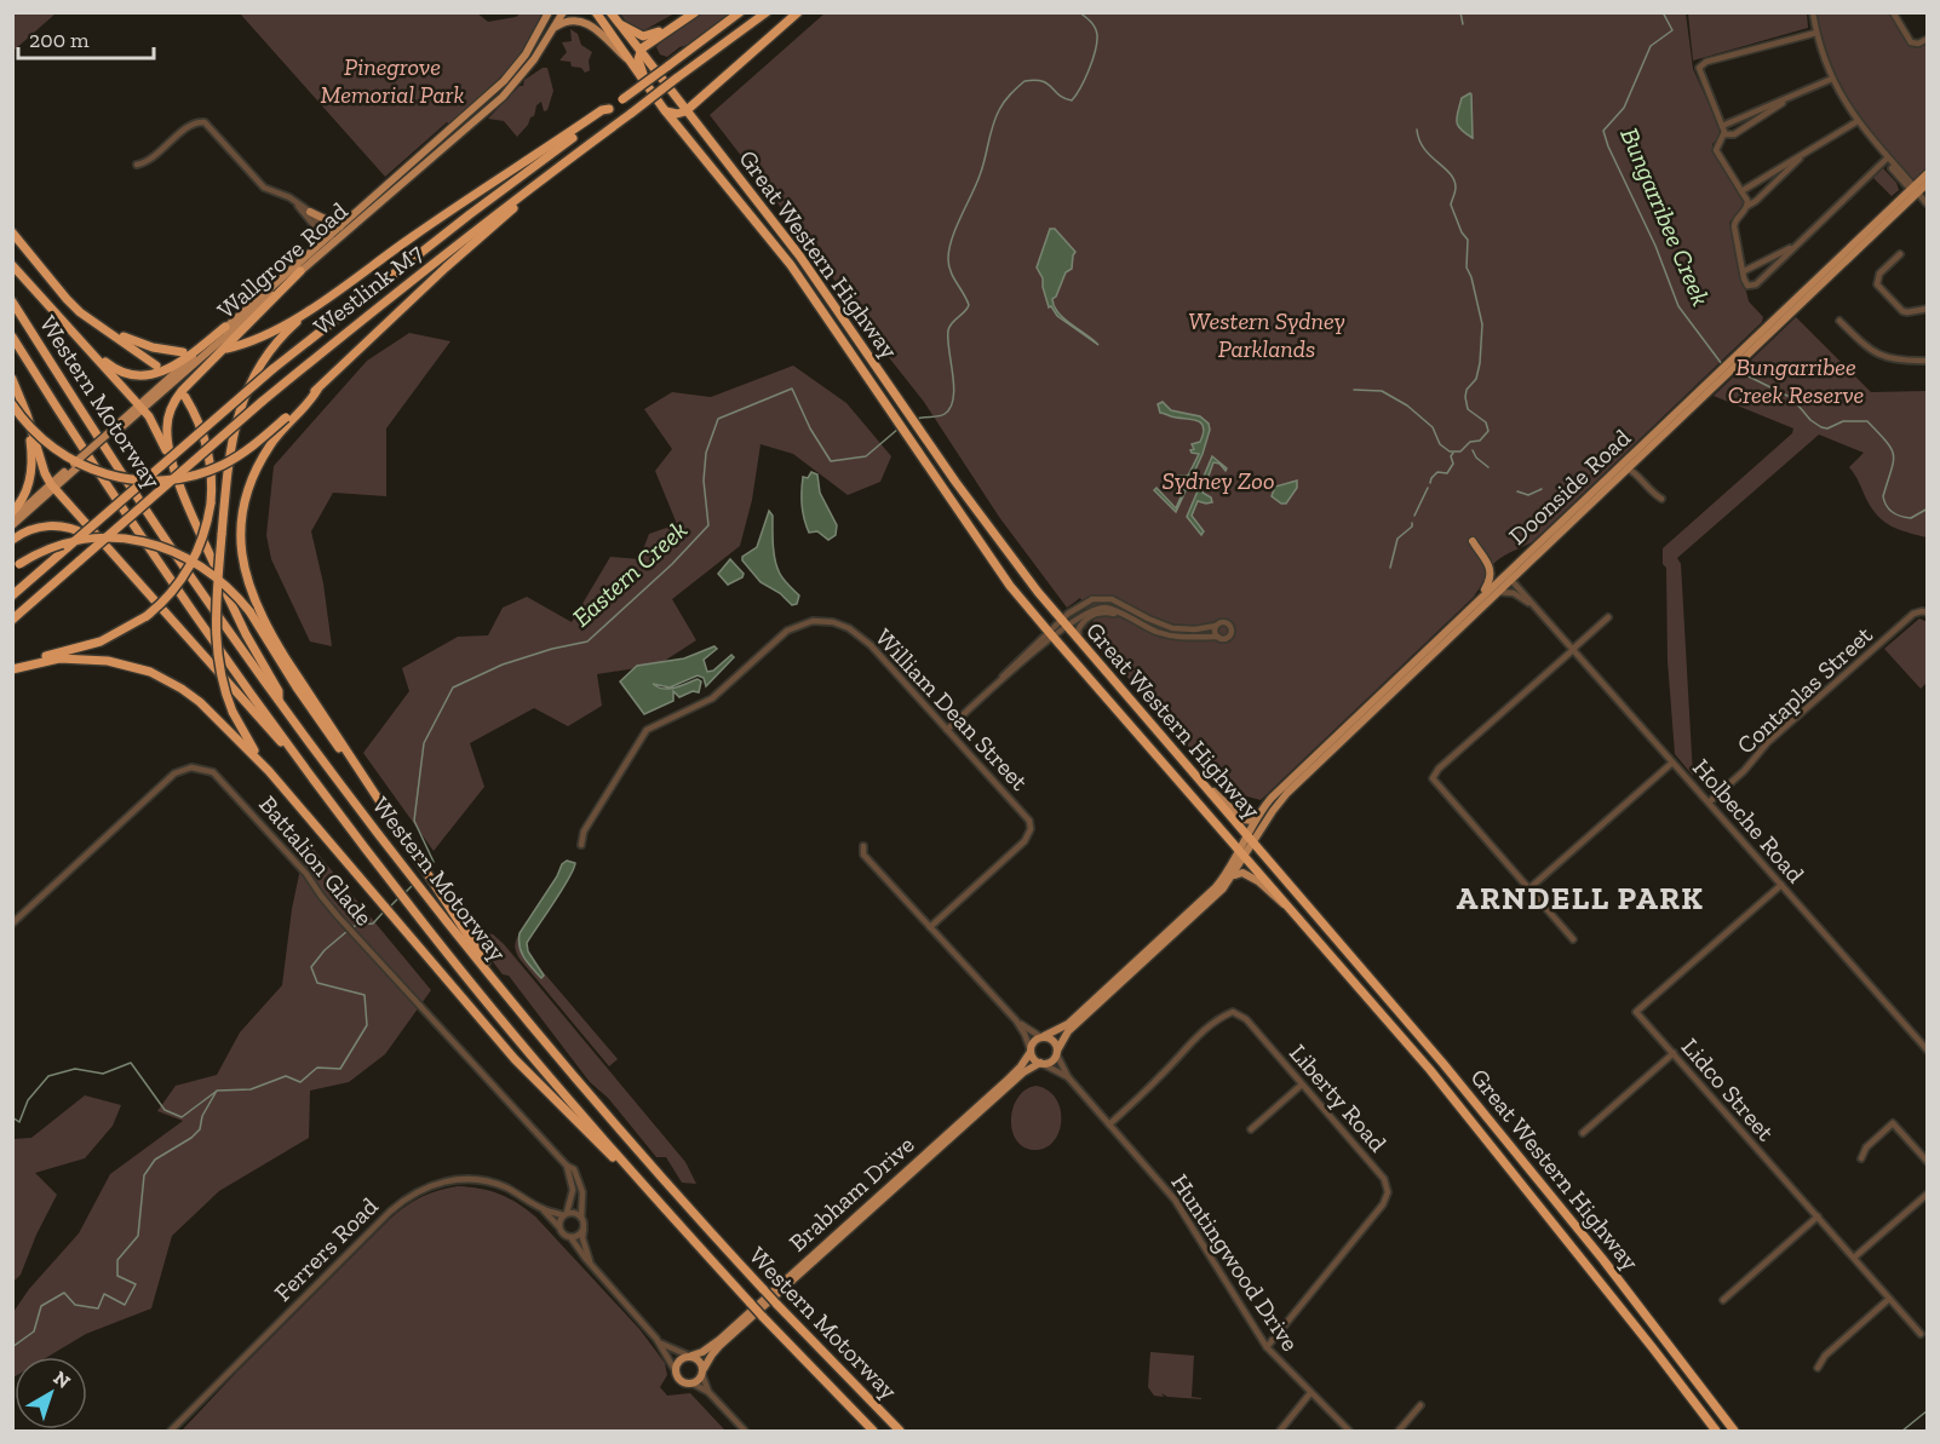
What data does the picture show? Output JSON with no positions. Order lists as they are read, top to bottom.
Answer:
{
  "streets": {
    "highway": ["Great Western Highway", "Westlink M7", "Western Motorway"],
    "main road": ["Wallgrove Road", "Doonside Road", "Brabham Drive"],
    "street": [
      "Contaplas Street",
      "William Dean Street",
      "Holbeche Road",
      "Battalion Glade",
      "Lidco Street",
      "Liberty Road",
      "Ferrers Road",
      "Huntingwood Drive"
    ]
  },
  "crossings": [
    ["Great Western Highway", "Doonside Road"],
    ["Doonside Road", "Holbeche Road"],
    ["Contaplas Street", "Holbeche Road"],
    ["Holbeche Road", "Lidco Street"],
    ["Battalion Glade", "Ferrers Road"],
    ["Liberty Road", "Huntingwood Drive"],
    ["Brabham Drive", "Huntingwood Drive"]
  ],
  "districts": ["ARNDELL PARK"],
  "water": ["Bungarribee Creek", "Eastern Creek"],
  "parks": [
    "Pinegrove Memorial Park",
    "Western Sydney Parklands",
    "Bungarribee Creek Reserve",
    "Sydney Zoo"
  ],
  "scale_bar": "200 m",
  "north": "top right"
}
